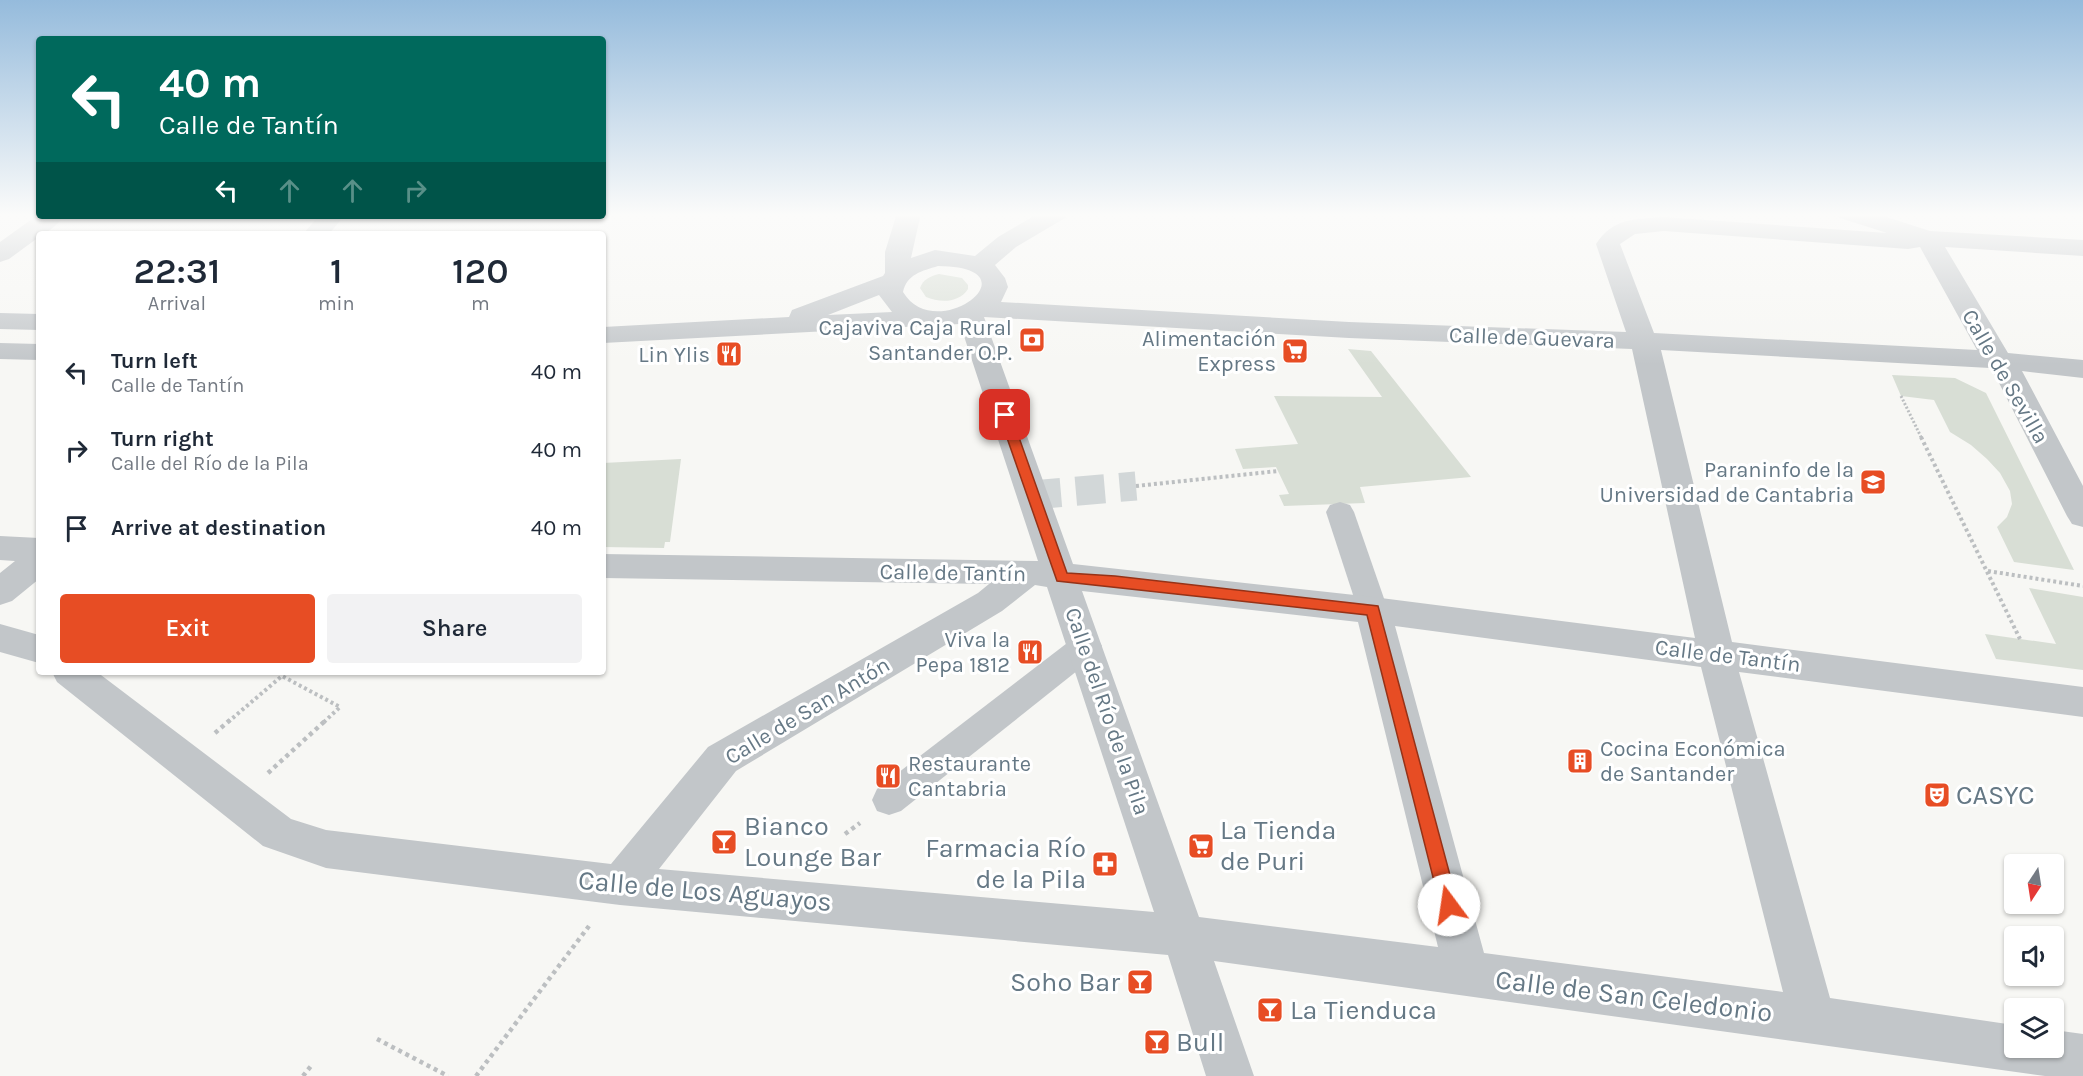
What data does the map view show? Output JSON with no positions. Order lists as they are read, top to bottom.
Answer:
{
  "streets": {
    "street": [
      "Calle de Guevara",
      "Calle de Sevilla",
      "Calle de Tantín",
      "Calle de San Antón",
      "Calle del Río de la Pila",
      "Calle de Los Aguayos",
      "Calle de San Celedonio"
    ]
  },
  "crossings": [
    ["Calle de Guevara", "Calle de Sevilla"],
    ["Calle de Guevara", "Calle del Río de la Pila"],
    ["Calle de Tantín", "Calle de San Antón"],
    ["Calle de Tantín", "Calle del Río de la Pila"],
    ["Calle de San Antón", "Calle del Río de la Pila"],
    ["Calle de San Antón", "Calle de Los Aguayos"],
    ["Calle del Río de la Pila", "Calle de Los Aguayos"],
    ["Calle del Río de la Pila", "Calle de San Celedonio"],
    ["Calle de Los Aguayos", "Calle de San Celedonio"]
  ],
  "places": {
    "bank": ["Cajaviva Caja Rural Santander O.P."],
    "supermarket": ["Alimentación Express", "La Tienda de Puri"],
    "restaurant": ["Lin Ylis", "Viva la Pepa 1812", "Restaurante Cantabria"],
    "school or university": ["Paraninfo de la Universidad de Cantabria"],
    "building": ["Cocina Económica de Santander"],
    "theatre": ["CASYC"],
    "bar": [
      "Bianco Lounge Bar",
      "Soho Bar",
      "La Tienduca",
      "Bull"
    ],
    "pharmacy": ["Farmacia Río de la Pila"]
  },
  "north": "bottom",
  "page": {
    "turn": ["40 m", "Calle de Tantín"],
    "eta": [
      "22:31",
      "Arrival",
      "1",
      "min",
      "120",
      "m"
    ],
    "list": [
      {
        "name": "Turn left",
        "note": "Calle de Tantín",
        "value": "40 m"
      },
      {
        "name": "Turn right",
        "note": "Calle del Río de la Pila",
        "value": "40 m"
      },
      {
        "name": "Arrive at destination",
        "value": "40 m"
      }
    ],
    "buttons": ["Exit", "Share"]
  }
}
